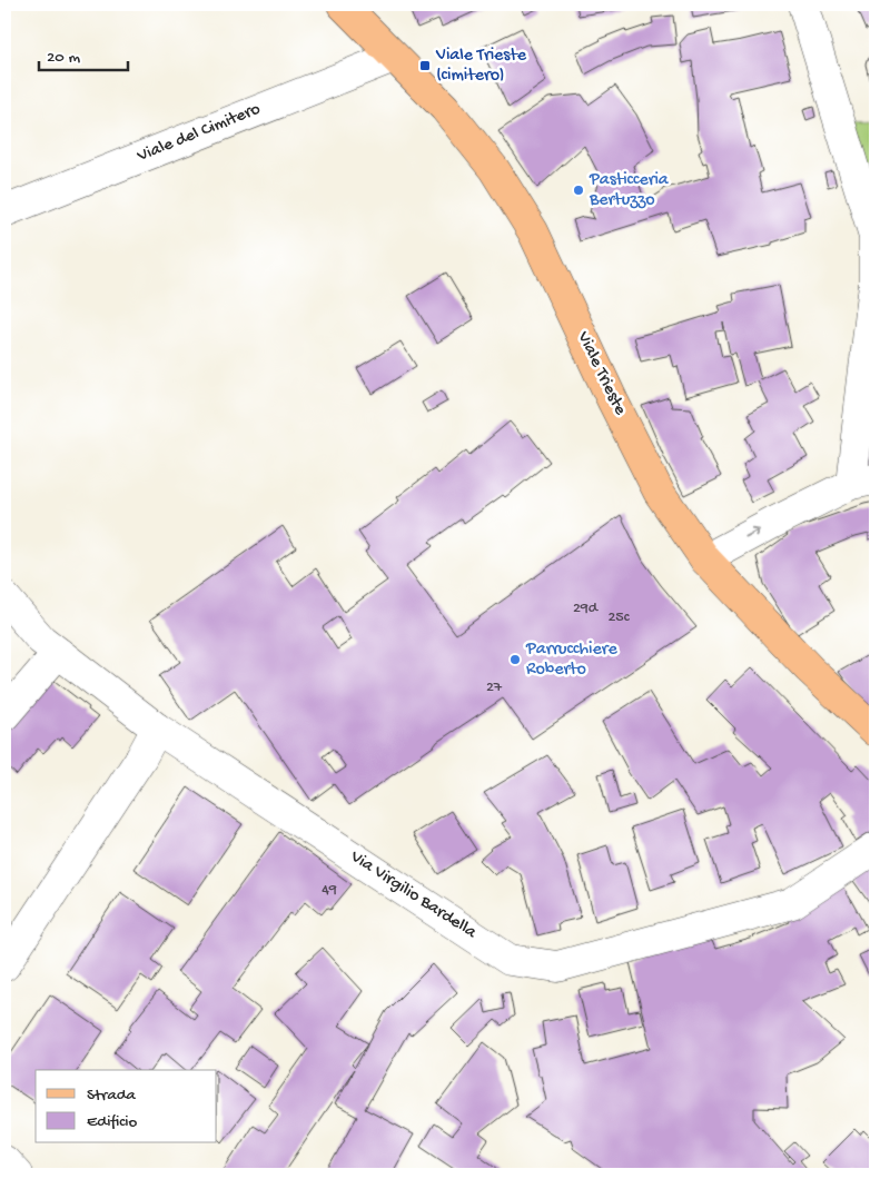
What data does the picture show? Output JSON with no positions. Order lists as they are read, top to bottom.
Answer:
{
  "streets": {
    "main road": ["Viale Trieste"],
    "street": ["Viale del Cimitero", "Via Virgilio Bardella"]
  },
  "crossings": [
    ["Viale del Cimitero", "Viale Trieste"]
  ],
  "places": {
    "transit": ["Viale Trieste (cimitero)"],
    "other": ["Pasticceria Bertuzzo", "Parrucchiere Roberto"]
  },
  "house_numbers": [
    "29d",
    "25c",
    "27",
    "49"
  ],
  "legend": ["Strada", "Edificio"],
  "scale_bar": "20 m"
}
